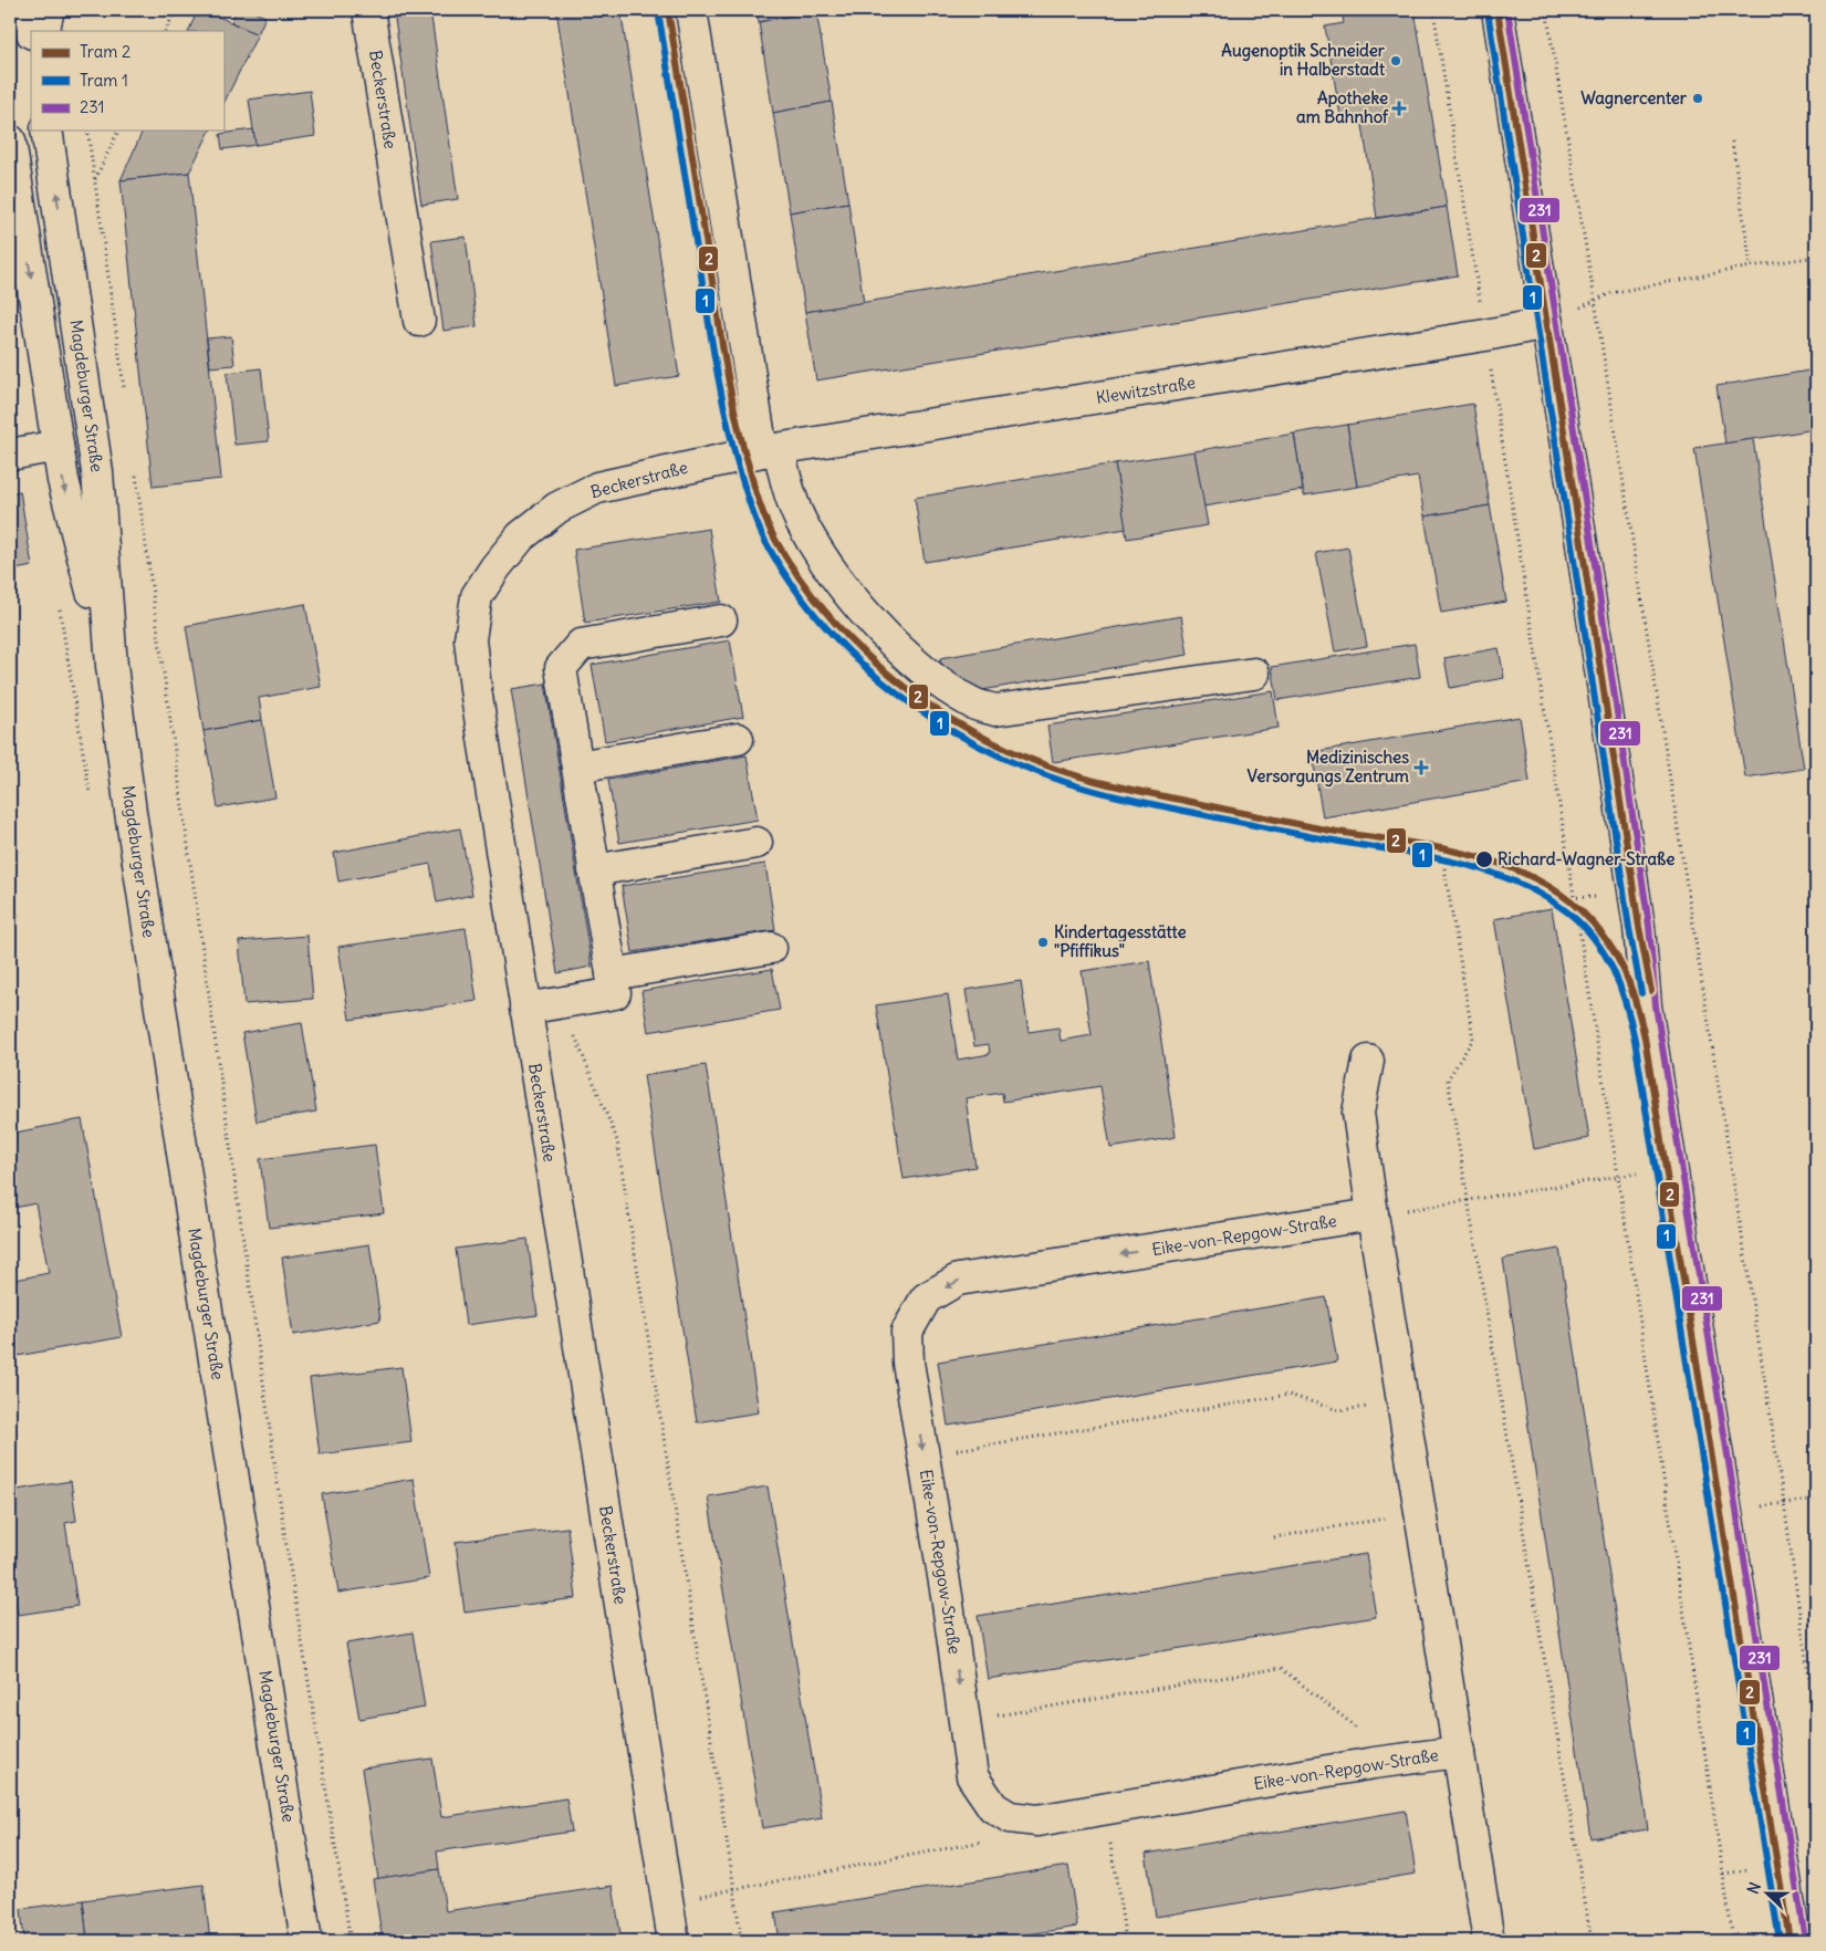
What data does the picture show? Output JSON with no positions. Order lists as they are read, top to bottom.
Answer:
{
  "streets": {
    "street": [
      "Beckerstraße",
      "Klewitzstraße",
      "Magdeburger Straße",
      "Eike-von-Repgow-Straße"
    ]
  },
  "crossings": [
    ["Beckerstraße", "Klewitzstraße"]
  ],
  "places": {
    "other": [
      "Augenoptik Schneider in Halberstadt",
      "Wagnercenter",
      "Richard-Wagner-Straße",
      "Kindertagesstätte \"Pfiffikus\""
    ],
    "health": ["Apotheke am Bahnhof", "Medizinisches Versorgungs Zentrum"]
  },
  "lines": ["tram line 2", "transit line 231", "tram line 1"],
  "legend": ["Tram 2", "Tram 1", "231"],
  "north": "left"
}
